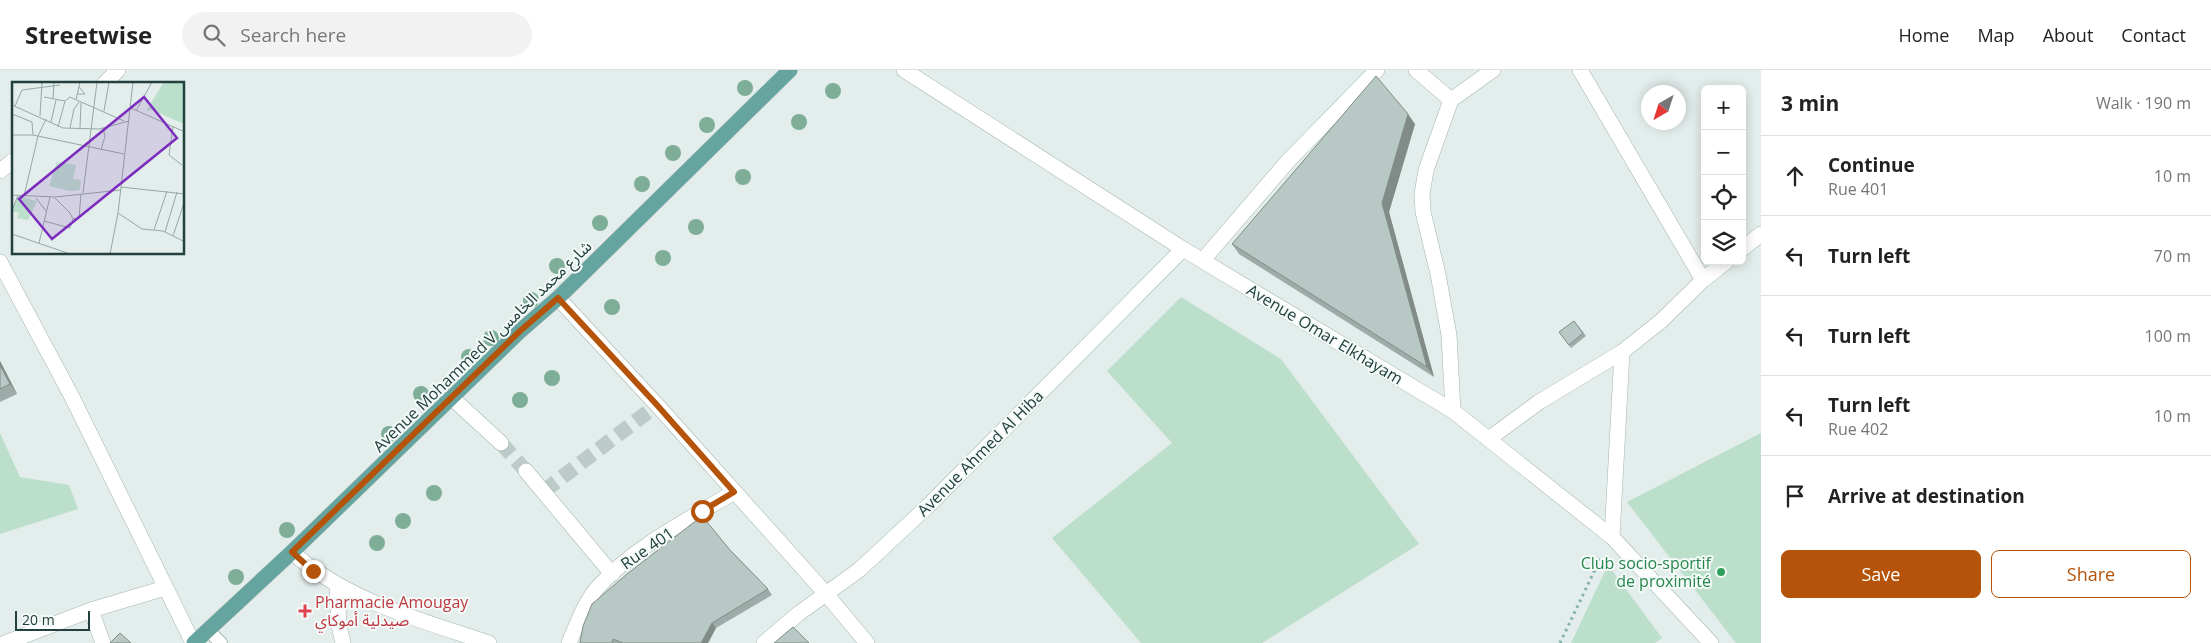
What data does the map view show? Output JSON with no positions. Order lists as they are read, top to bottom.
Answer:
{
  "streets": {
    "main road": ["Avenue Mohammed V شارع محمد الخامس"],
    "street": ["Avenue Omar Elkhayam", "Avenue Ahmed Al Hiba", "Rue 401"]
  },
  "crossings": [
    ["Avenue Omar Elkhayam", "Avenue Ahmed Al Hiba"]
  ],
  "places": {
    "other": ["Club socio-sportif de proximité"],
    "health": ["Pharmacie Amougay صيدلية أموكاي"]
  },
  "scale_bar": "20 m",
  "north": "bottom left",
  "page": {
    "header": "Streetwise",
    "search": "Search here",
    "nav": [
      "Home",
      "Map",
      "About",
      "Contact"
    ],
    "heading": ["3 min", "Walk · 190 m"],
    "map_buttons": ["+", "−"],
    "list": [
      ["Continue", "Rue 401", "10 m"],
      ["Turn left", "70 m"],
      ["Turn left", "100 m"],
      ["Turn left", "Rue 402", "10 m"],
      "Arrive at destination"
    ],
    "buttons": ["Save", "Share"],
    "scale": "20 m"
  }
}
